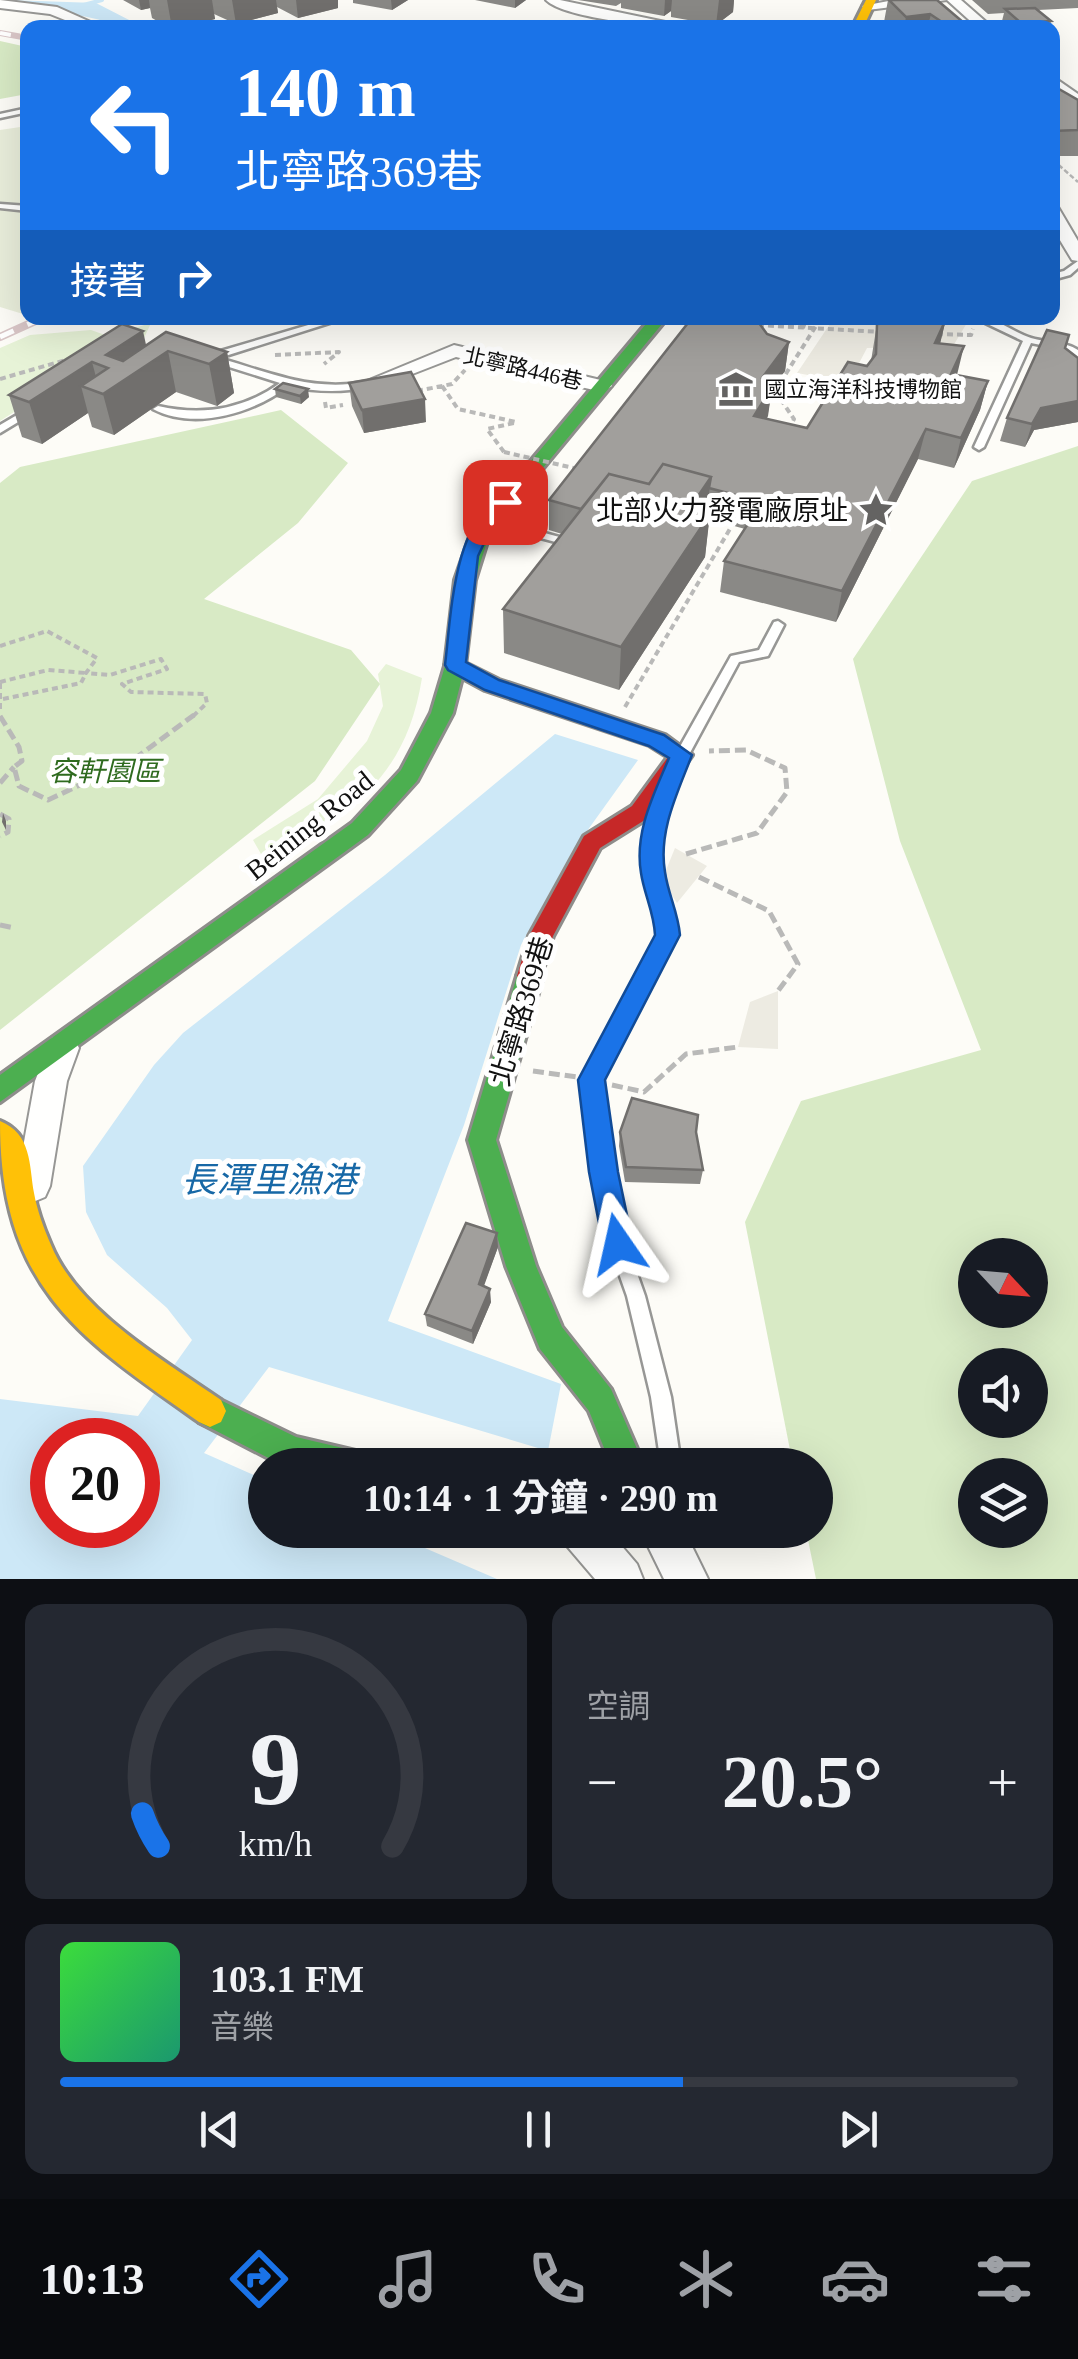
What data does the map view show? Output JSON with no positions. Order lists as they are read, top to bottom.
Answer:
{
  "streets": {
    "main road": ["Beining Road", "北寧路369巷"],
    "street": ["北寧路446巷"]
  },
  "crossings": [
    ["北寧路446巷", "Beining Road"]
  ],
  "water": ["長潭里漁港"],
  "parks": ["容軒園區"],
  "places": {
    "museum": ["國立海洋科技博物館"],
    "place": ["北部火力發電廠原址"]
  },
  "north": "bottom right",
  "page": {
    "turn": ["140 m", "北寧路369巷"],
    "then": "接著",
    "limit": "20",
    "trip": "10:14 · 1 分鐘 · 290 m",
    "tile": "空調",
    "heat": ["−", "20.5°", "+"],
    "song": ["103.1 FM", "音樂"],
    "tabs": "10:13",
    "gauge": ["9", "km/h"]
  }
}
